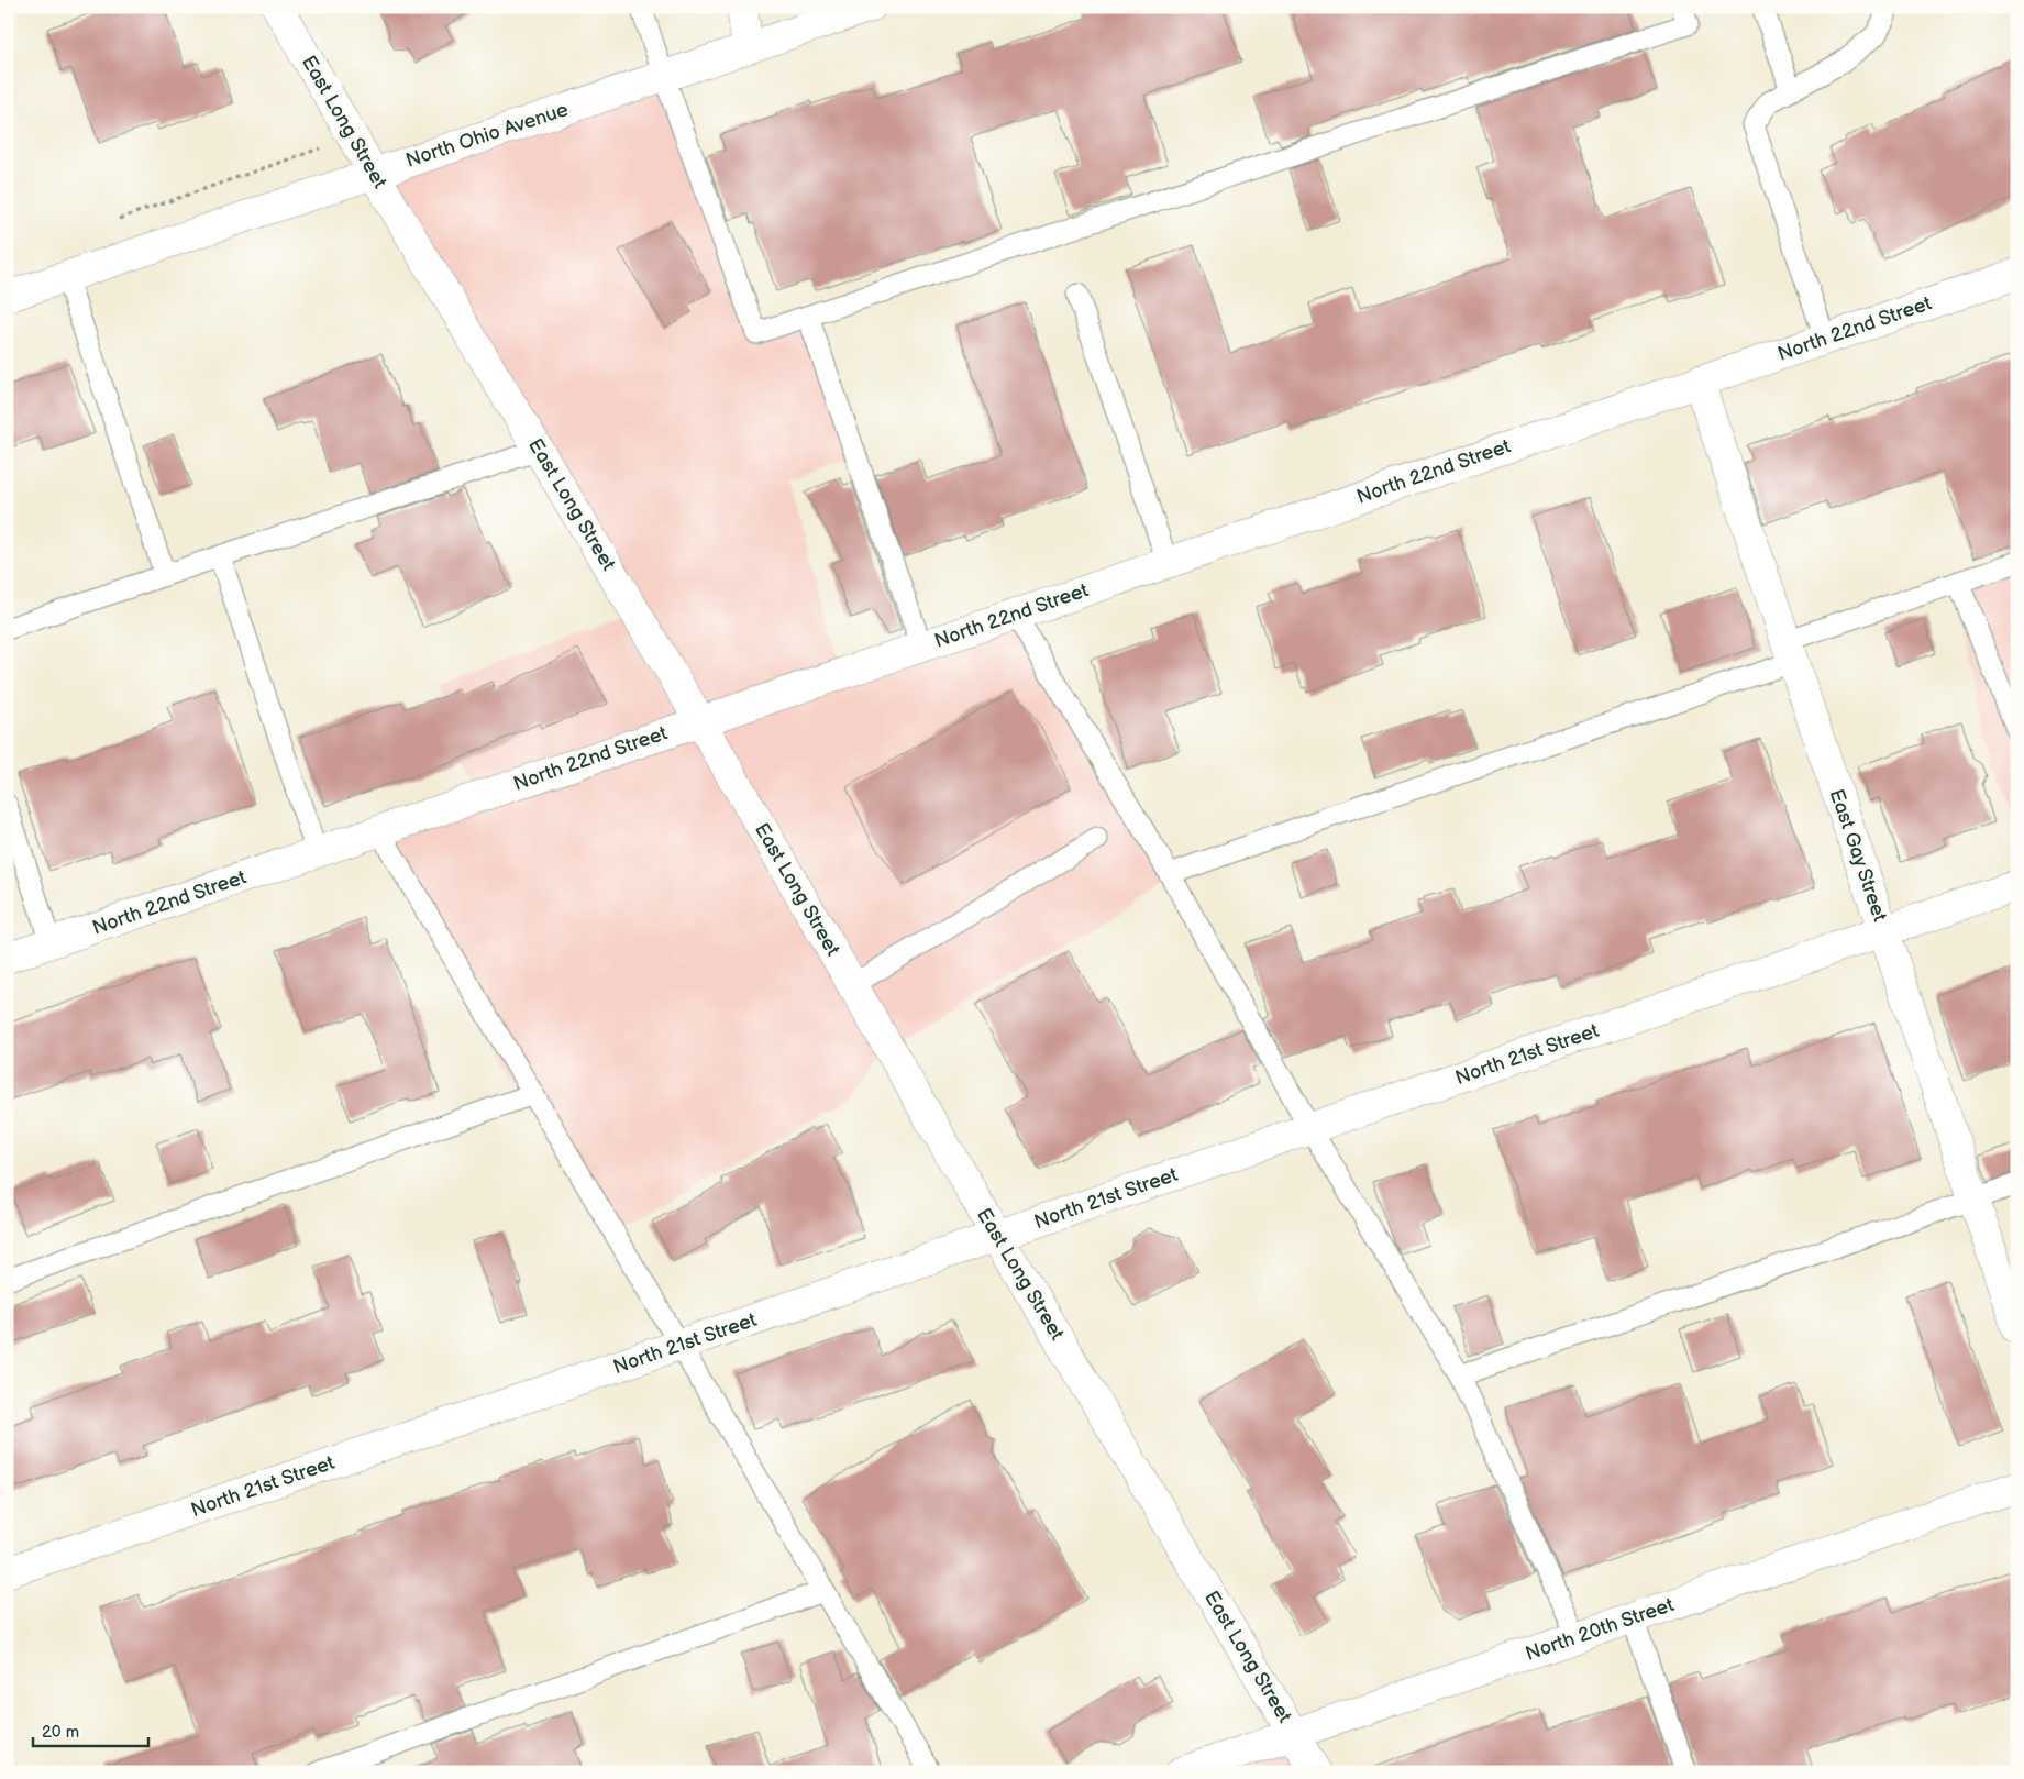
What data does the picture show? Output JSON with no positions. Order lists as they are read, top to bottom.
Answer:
{
  "streets": {
    "street": [
      "East Long Street",
      "North Ohio Avenue",
      "North 22nd Street",
      "East Gay Street",
      "North 21st Street",
      "North 20th Street"
    ]
  },
  "crossings": [
    ["East Long Street", "North Ohio Avenue"],
    ["East Long Street", "North 22nd Street"],
    ["East Long Street", "North 21st Street"],
    ["East Long Street", "North 20th Street"],
    ["North 22nd Street", "East Gay Street"],
    ["East Gay Street", "North 21st Street"]
  ],
  "scale_bar": "20 m"
}
